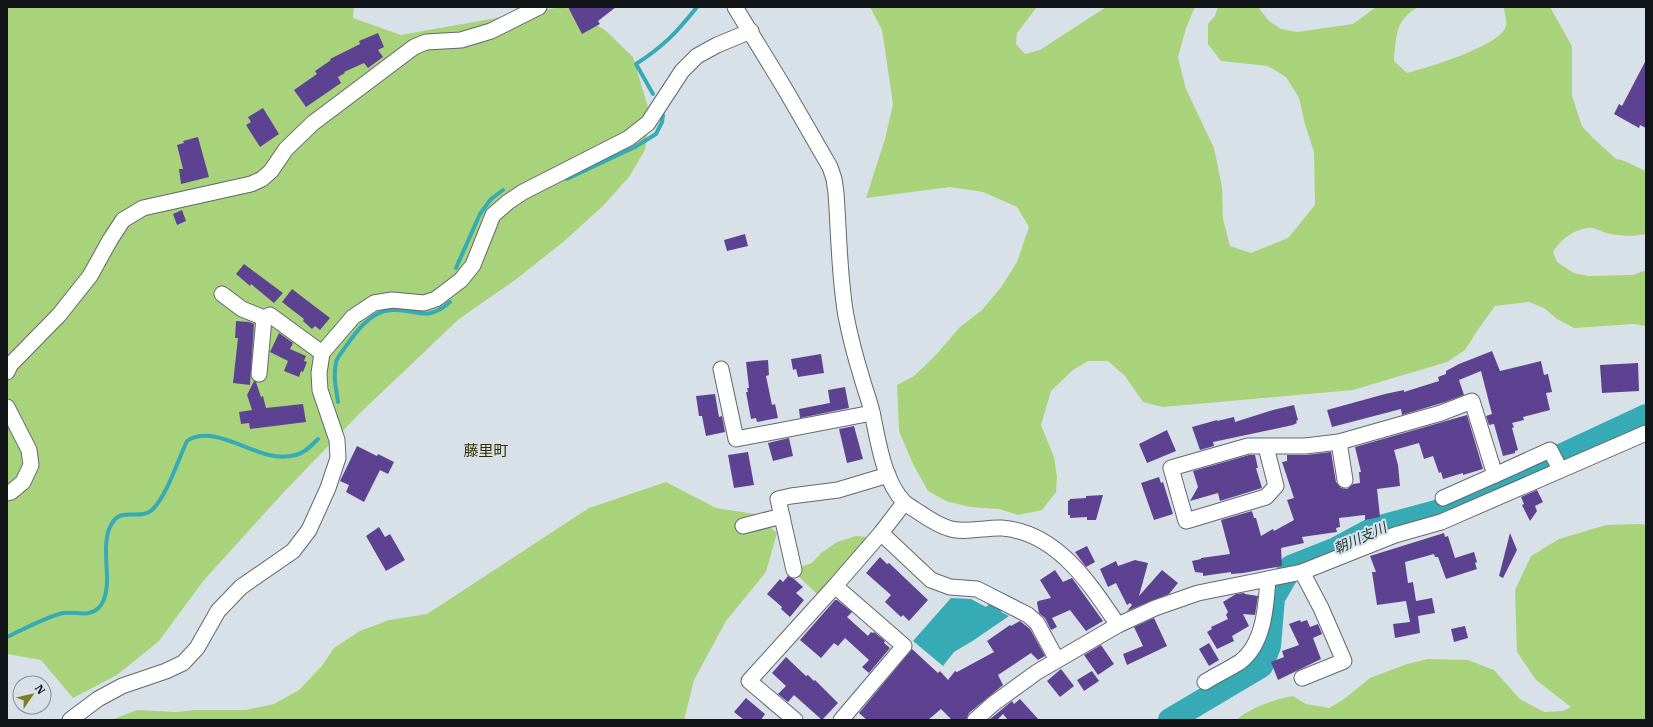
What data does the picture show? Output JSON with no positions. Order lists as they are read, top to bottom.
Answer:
{
  "districts": ["藤里町"],
  "water": ["朝川支川"],
  "north": "top right"
}
